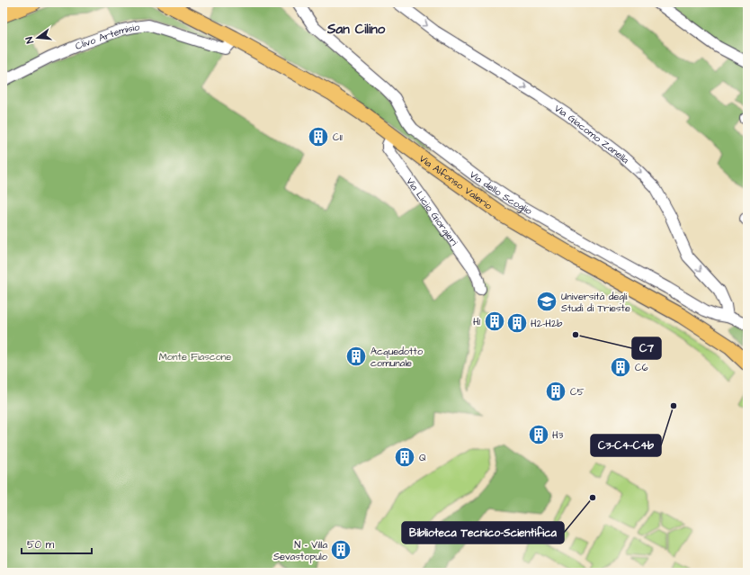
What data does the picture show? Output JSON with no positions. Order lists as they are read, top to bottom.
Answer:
{
  "streets": {
    "main road": ["Via Alfonso Valerio"],
    "street": [
      "Clivo Artemisio",
      "Via Giacomo Zanella",
      "Via dello Scoglio",
      "Via Licio Giorgieri"
    ]
  },
  "crossings": [
    ["Clivo Artemisio", "Via Alfonso Valerio"],
    ["Via Giacomo Zanella", "Via dello Scoglio"],
    ["Via Alfonso Valerio", "Via Licio Giorgieri"]
  ],
  "one_way": ["Via Giacomo Zanella"],
  "districts": ["San Cilino"],
  "parks": ["Monte Fiascone"],
  "places": {
    "building": [
      "C11",
      "H1",
      "H2-H2b",
      "Acquedotto comunale",
      "C6",
      "C5",
      "H3",
      "Q",
      "N - Villa Sevastopulo"
    ],
    "school or university": ["Università degli Studi di Trieste"],
    "other": ["C7", "C3-C4-C4b", "Biblioteca Tecnico-Scientifica"]
  },
  "scale_bar": "50 m",
  "north": "left"
}
